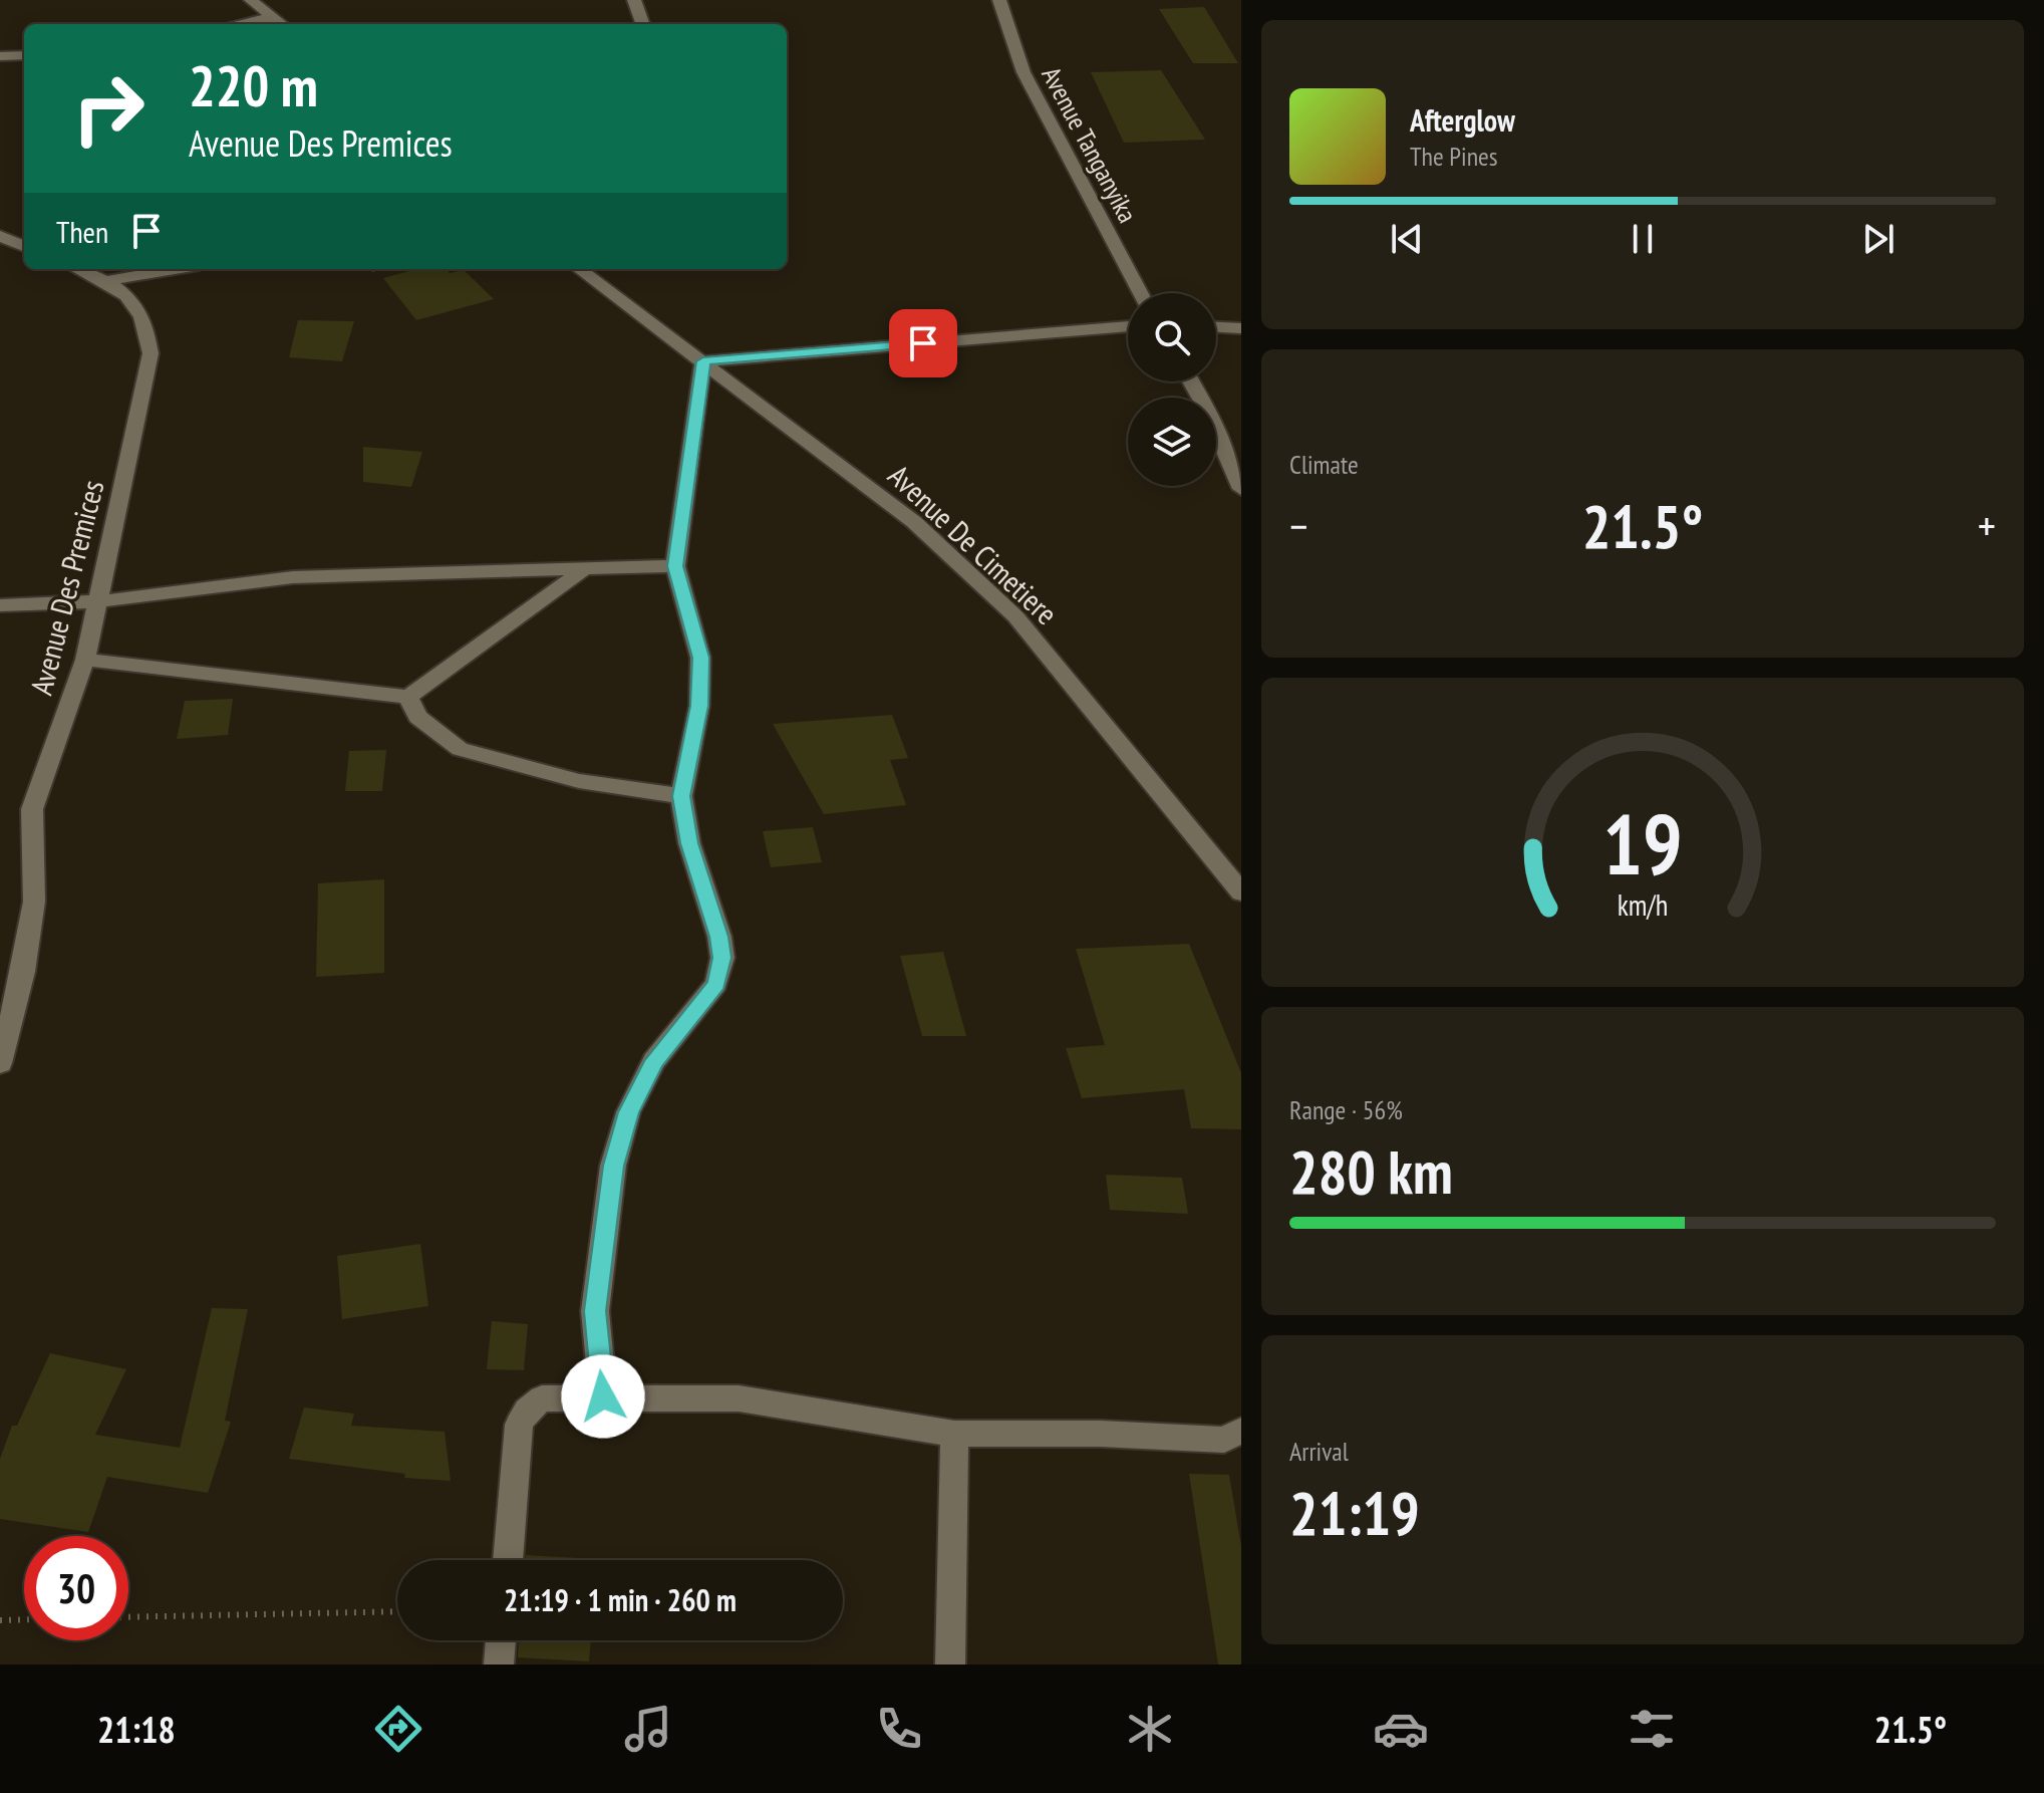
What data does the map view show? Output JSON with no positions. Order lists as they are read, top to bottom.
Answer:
{
  "streets": {
    "street": ["Avenue Tanganyika", "Avenue De Cimetiere", "Avenue Des Premices"]
  },
  "page": {
    "turn": ["220 m", "Avenue Des Premices"],
    "song": ["Afterglow", "The Pines"],
    "then": "Then",
    "tile": [
      "Climate",
      ["Range · 56%", "280 km"],
      ["Arrival", "21:19"]
    ],
    "heat": ["−", "21.5°", "+"],
    "limit": "30",
    "trip": "21:19 · 1 min · 260 m",
    "tabs": ["21:18", "21.5°"],
    "gauge": ["19", "km/h"]
  }
}
